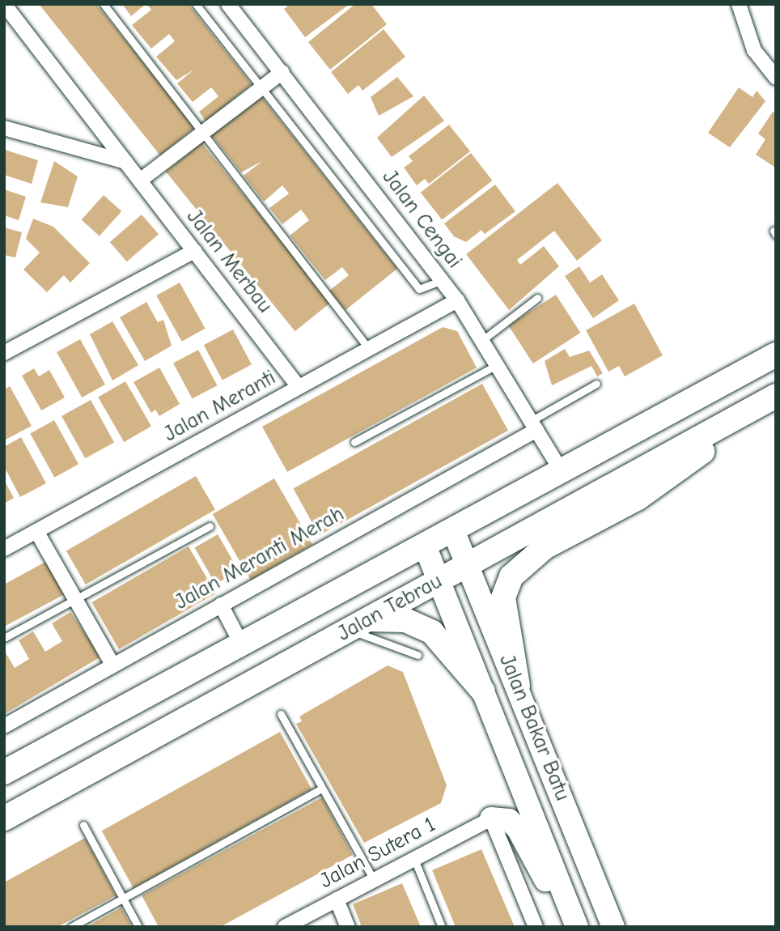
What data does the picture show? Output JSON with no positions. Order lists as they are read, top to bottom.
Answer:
{
  "streets": {
    "highway": ["Jalan Tebrau"],
    "main road": ["Jalan Bakar Batu"],
    "street": [
      "Jalan Cengai",
      "Jalan Merbau",
      "Jalan Meranti",
      "Jalan Meranti Merah",
      "Jalan Sutera 1"
    ]
  },
  "crossings": [
    ["Jalan Cengai", "Jalan Meranti"],
    ["Jalan Cengai", "Jalan Meranti Merah"],
    ["Jalan Cengai", "Jalan Tebrau"],
    ["Jalan Merbau", "Jalan Meranti"],
    ["Jalan Tebrau", "Jalan Bakar Batu"]
  ]
}
